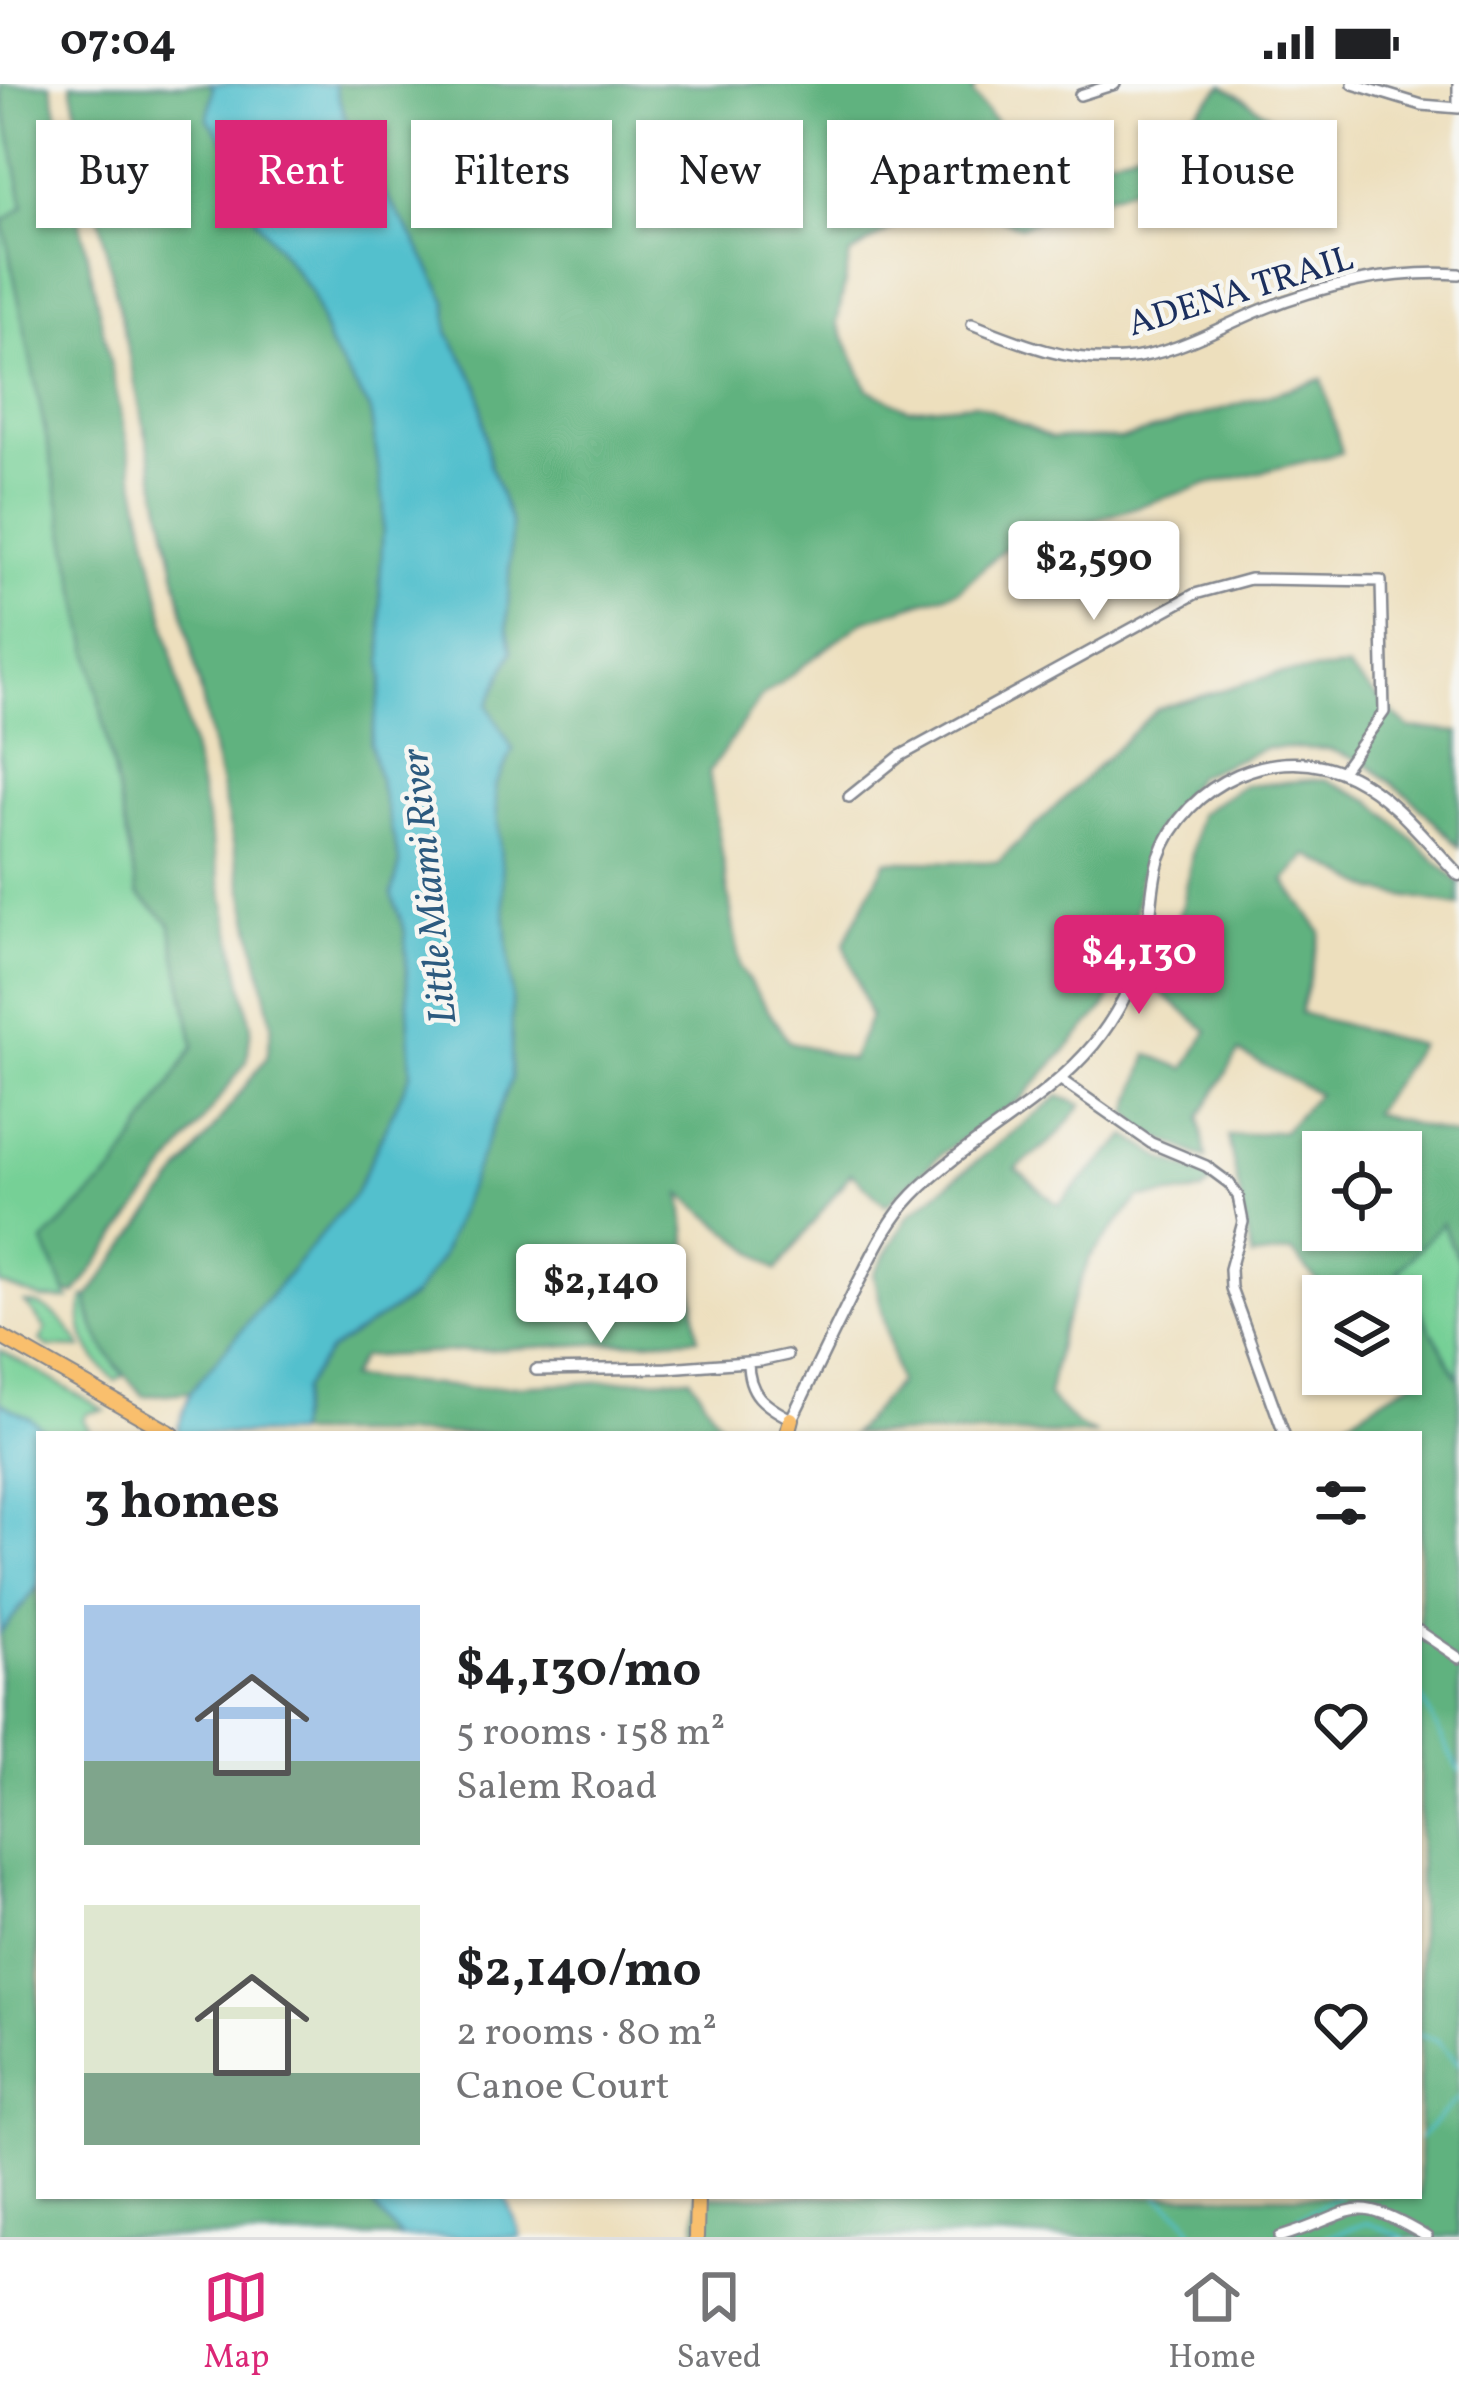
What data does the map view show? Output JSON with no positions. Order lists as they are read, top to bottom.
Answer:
{
  "streets": {
    "street": ["ADENA TRAIL"]
  },
  "water": ["Little Miami River"],
  "page": {
    "status": "07:04",
    "chip": [
      "Buy",
      "Rent",
      "Filters",
      "New",
      "Apartment",
      "House"
    ],
    "price": ["$2,590", "$4,130", "$2,140"],
    "heading": "3 homes",
    "list": [
      {
        "name": "$4,130/mo",
        "note": "5 rooms · 158 m² · Salem Road"
      },
      {
        "name": "$2,140/mo",
        "note": "2 rooms · 80 m² · Canoe Court"
      }
    ],
    "tabs": ["Map", "Saved", "Home"]
  }
}
